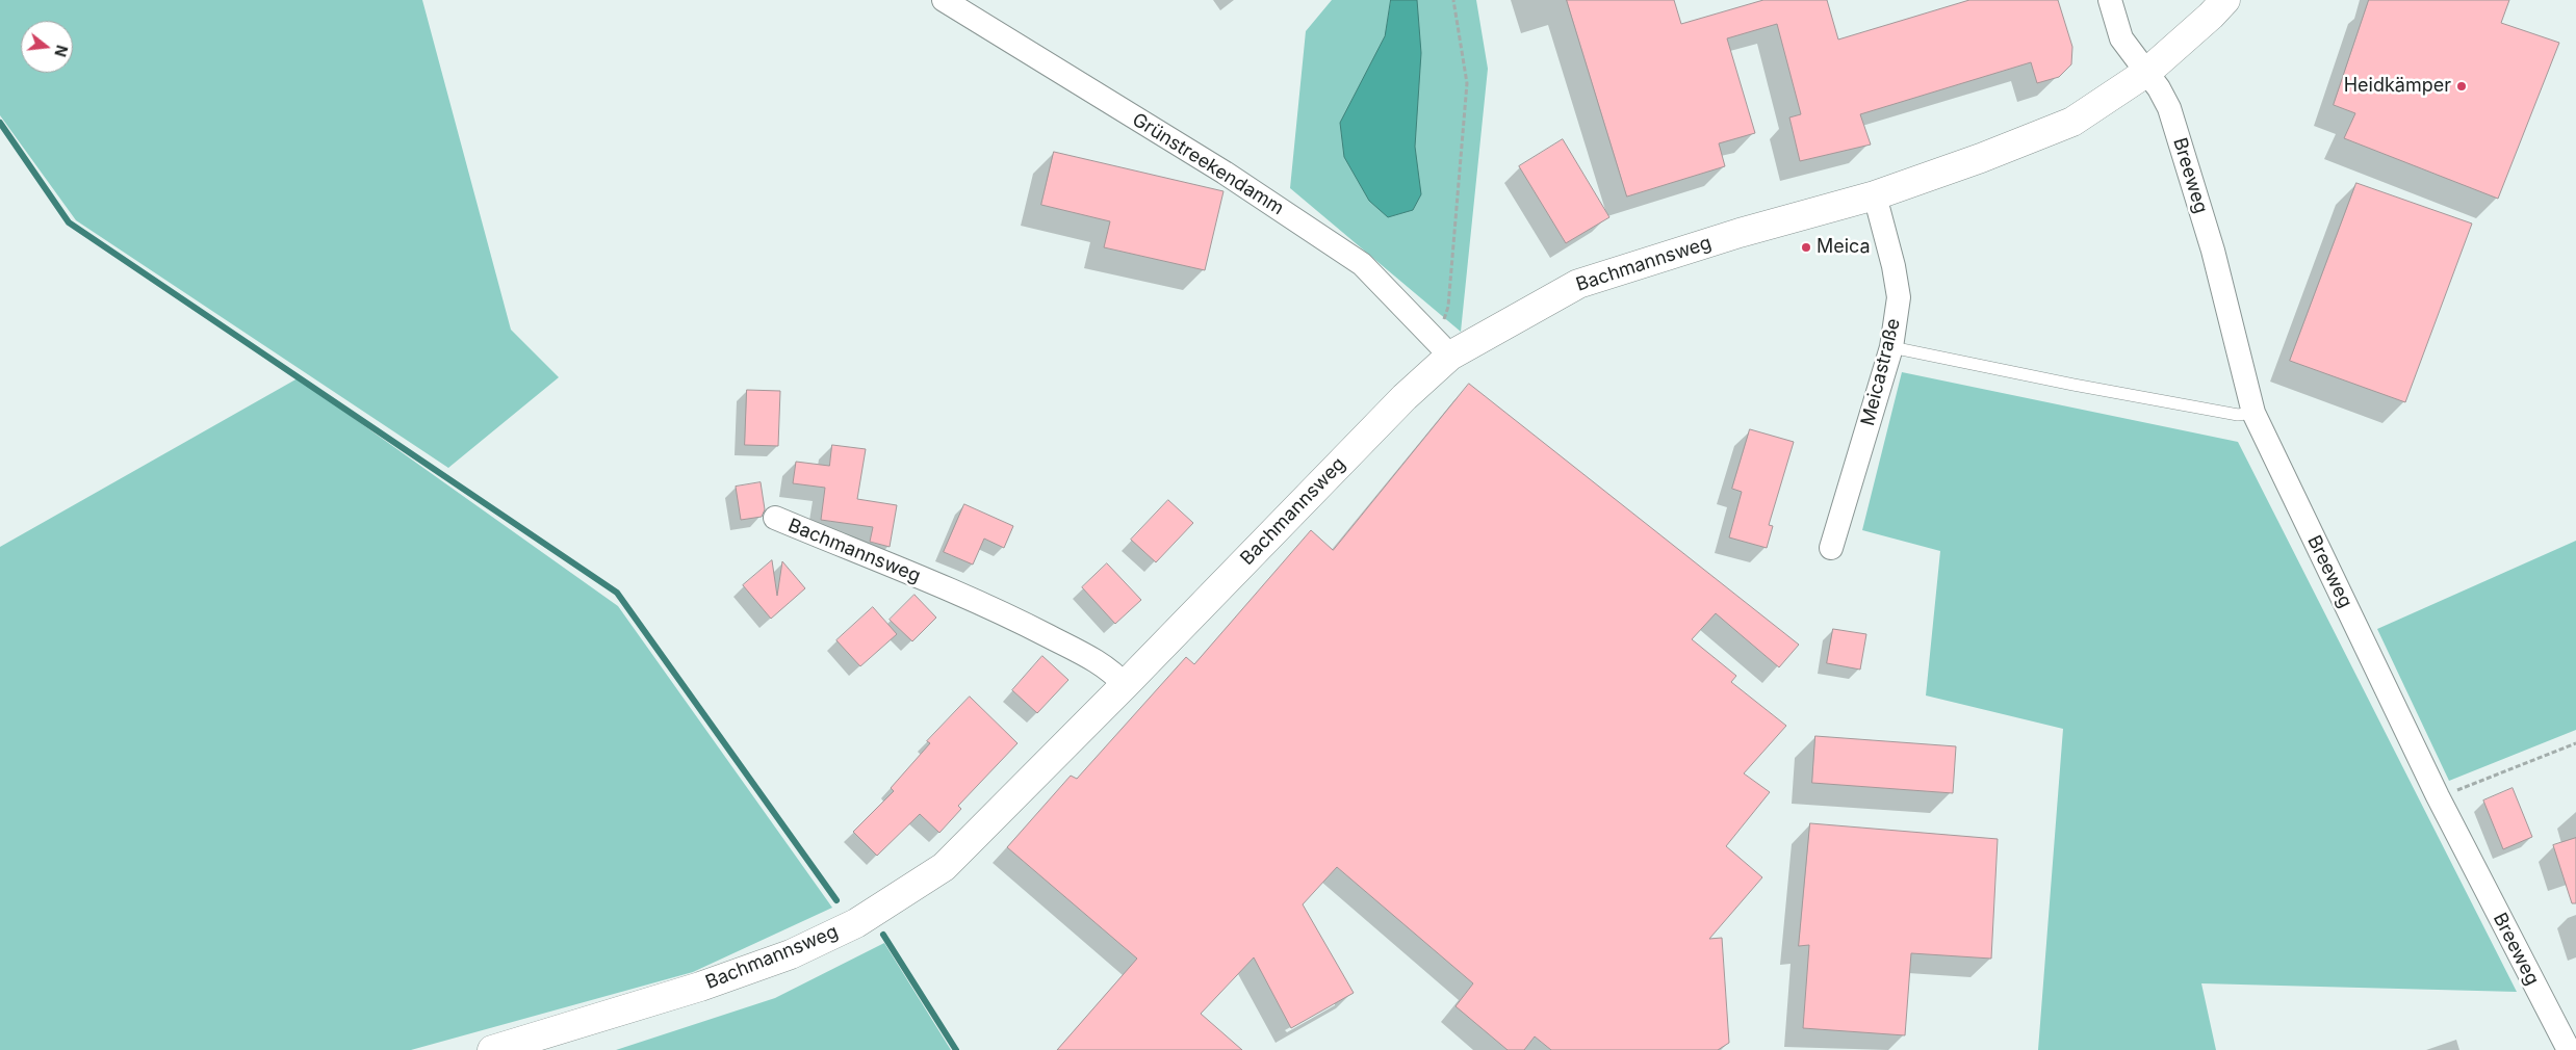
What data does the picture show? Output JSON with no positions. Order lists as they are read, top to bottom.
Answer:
{
  "streets": {
    "street": [
      "Grünstreekendamm",
      "Breeweg",
      "Bachmannsweg",
      "Meicastraße"
    ]
  },
  "crossings": [
    ["Grünstreekendamm", "Bachmannsweg"],
    ["Breeweg", "Bachmannsweg"],
    ["Bachmannsweg", "Meicastraße"]
  ],
  "places": ["Heidkämper", "Meica"],
  "north": "right"
}
